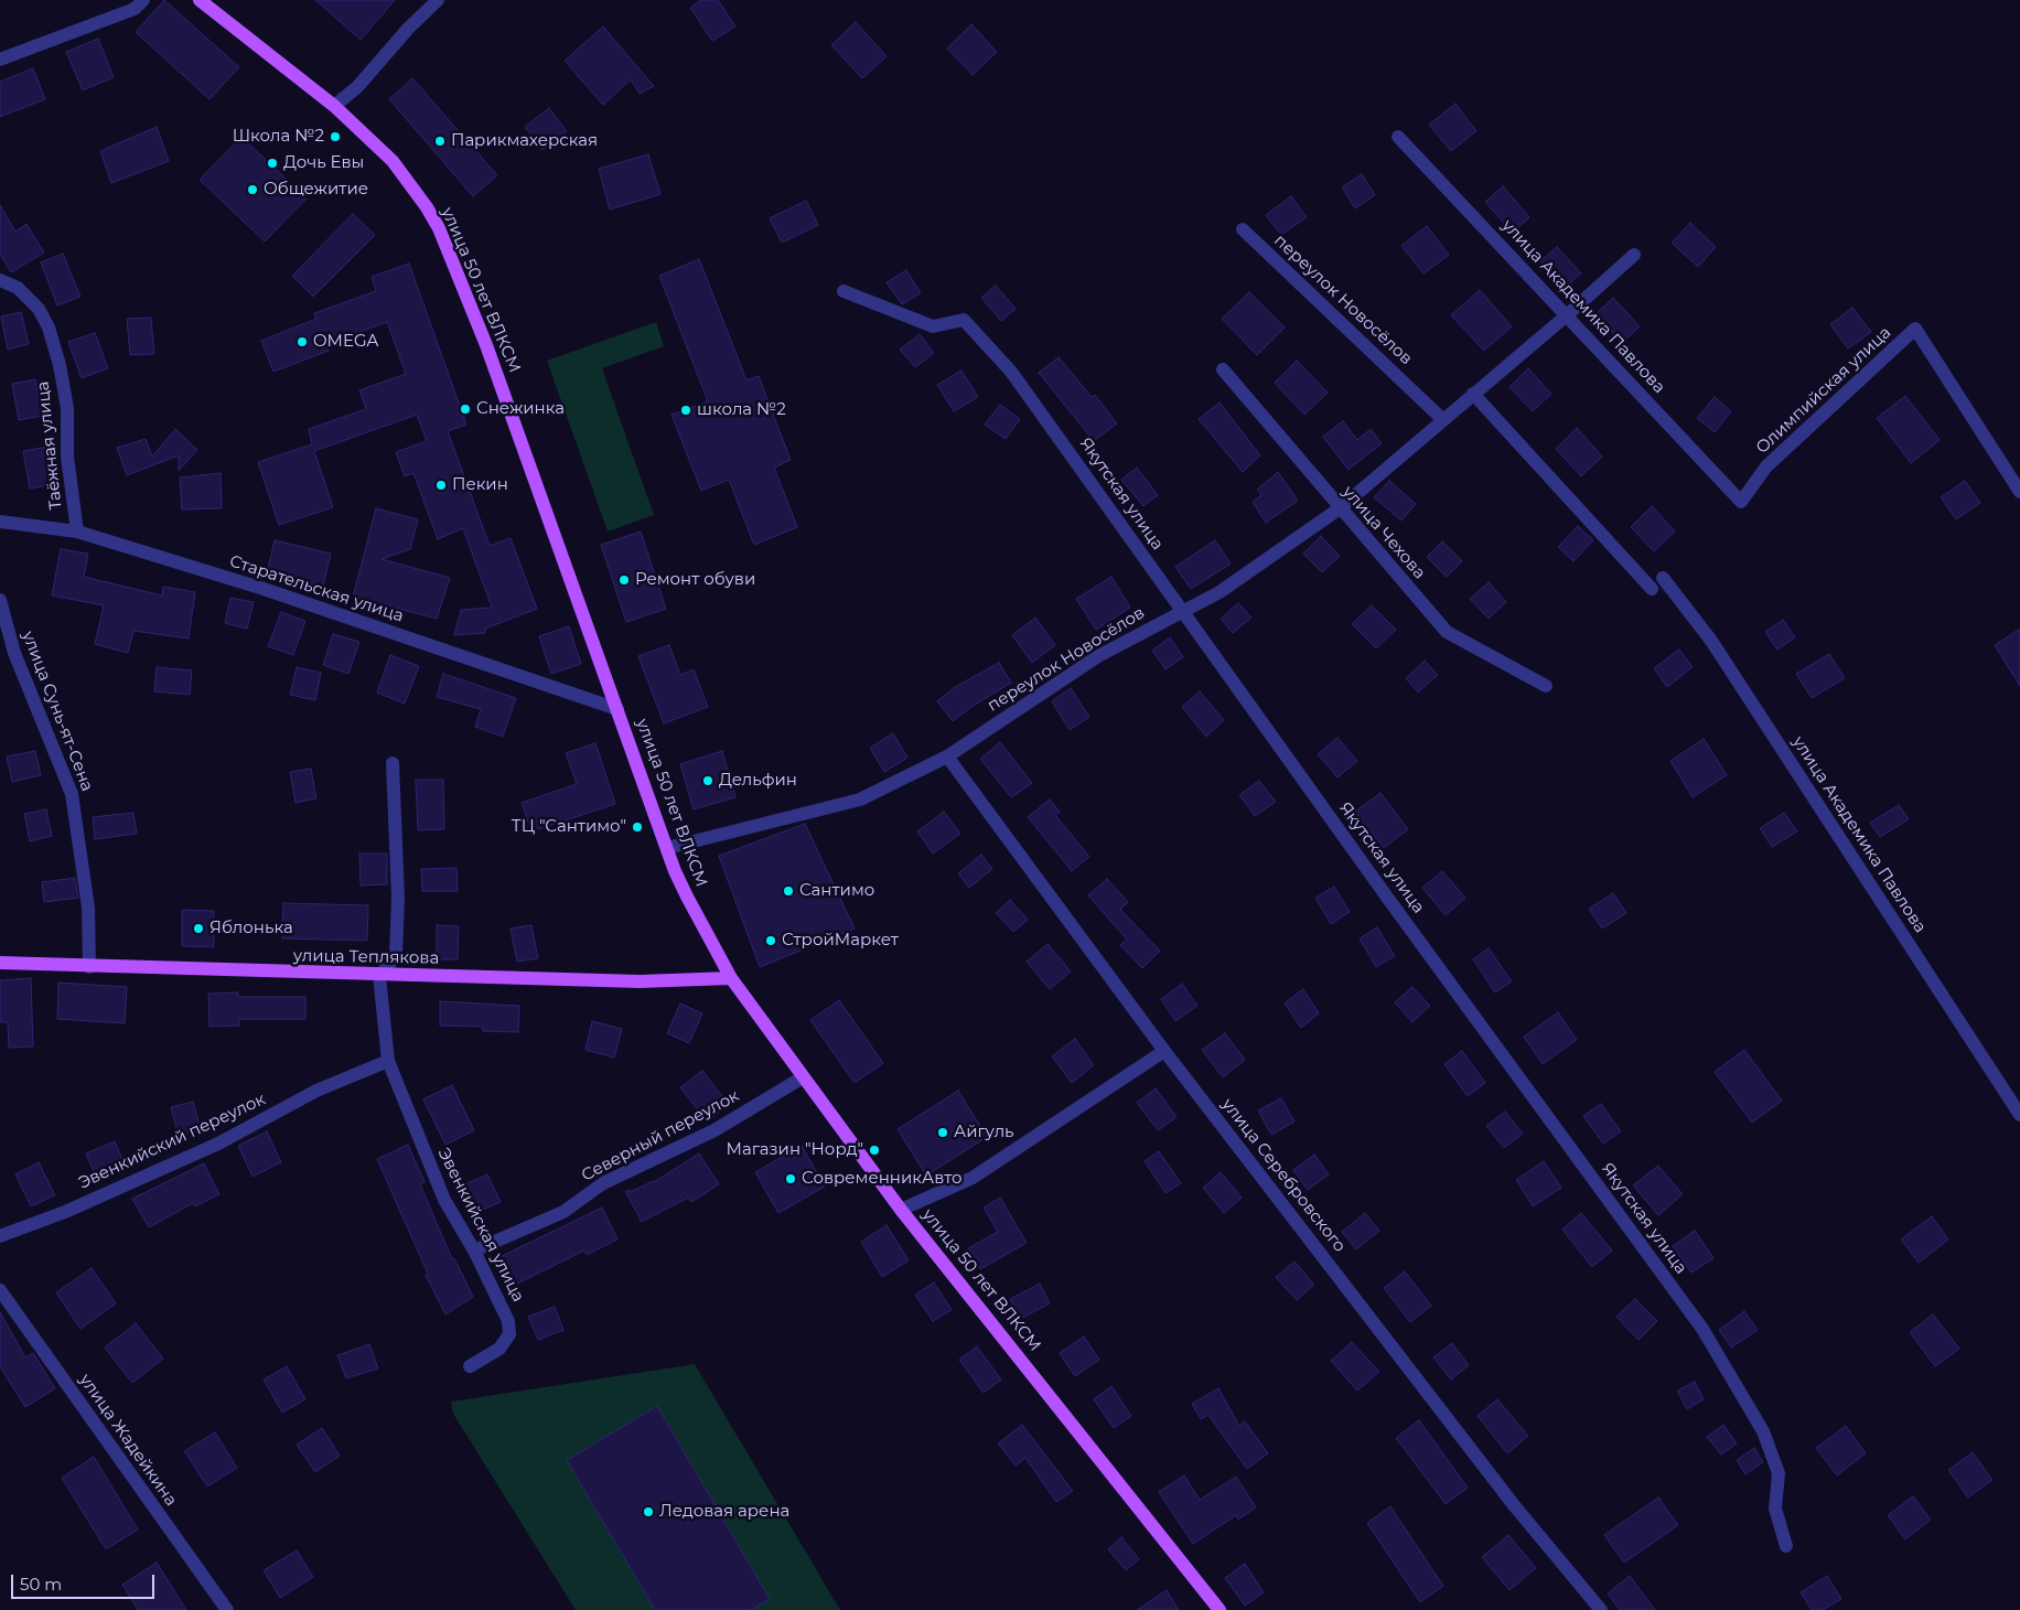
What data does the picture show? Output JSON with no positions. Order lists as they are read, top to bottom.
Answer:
{
  "streets": {
    "main road": ["улица 50 лет ВЛКСМ", "улица Теплякова"],
    "street": [
      "переулок Новосёлов",
      "улица Академика Павлова",
      "Олимпийская улица",
      "Таёжная улица",
      "Якутская улица",
      "улица Чехова",
      "Старательская улица",
      "улица Сунь-ят-Сена",
      "Северный переулок",
      "Эвенкийский переулок",
      "улица Серебровского",
      "Эвенкийская улица",
      "улица Жадейкина"
    ]
  },
  "crossings": [
    ["улица 50 лет ВЛКСМ", "переулок Новосёлов"],
    ["улица 50 лет ВЛКСМ", "Старательская улица"],
    ["улица 50 лет ВЛКСМ", "улица Теплякова"],
    ["улица 50 лет ВЛКСМ", "Северный переулок"],
    ["переулок Новосёлов", "улица Академика Павлова"],
    ["переулок Новосёлов", "Якутская улица"],
    ["переулок Новосёлов", "улица Чехова"],
    ["переулок Новосёлов", "улица Серебровского"],
    ["улица Академика Павлова", "Олимпийская улица"],
    ["Таёжная улица", "Старательская улица"],
    ["улица Сунь-ят-Сена", "улица Теплякова"],
    ["улица Теплякова", "Эвенкийская улица"],
    ["Северный переулок", "Эвенкийская улица"],
    ["Эвенкийский переулок", "Эвенкийская улица"]
  ],
  "places": [
    "Школа №2",
    "Парикмахерская",
    "Дочь Евы",
    "Общежитие",
    "OMEGA",
    "Снежинка",
    "школа №2",
    "Пекин",
    "Ремонт обуви",
    "Дельфин",
    "ТЦ \"Сантимо\"",
    "Сантимо",
    "Яблонька",
    "СтройМаркет",
    "Айгуль",
    "Магазин \"Норд\"",
    "СовременникАвто",
    "Ледовая арена"
  ],
  "scale_bar": "50 m"
}
